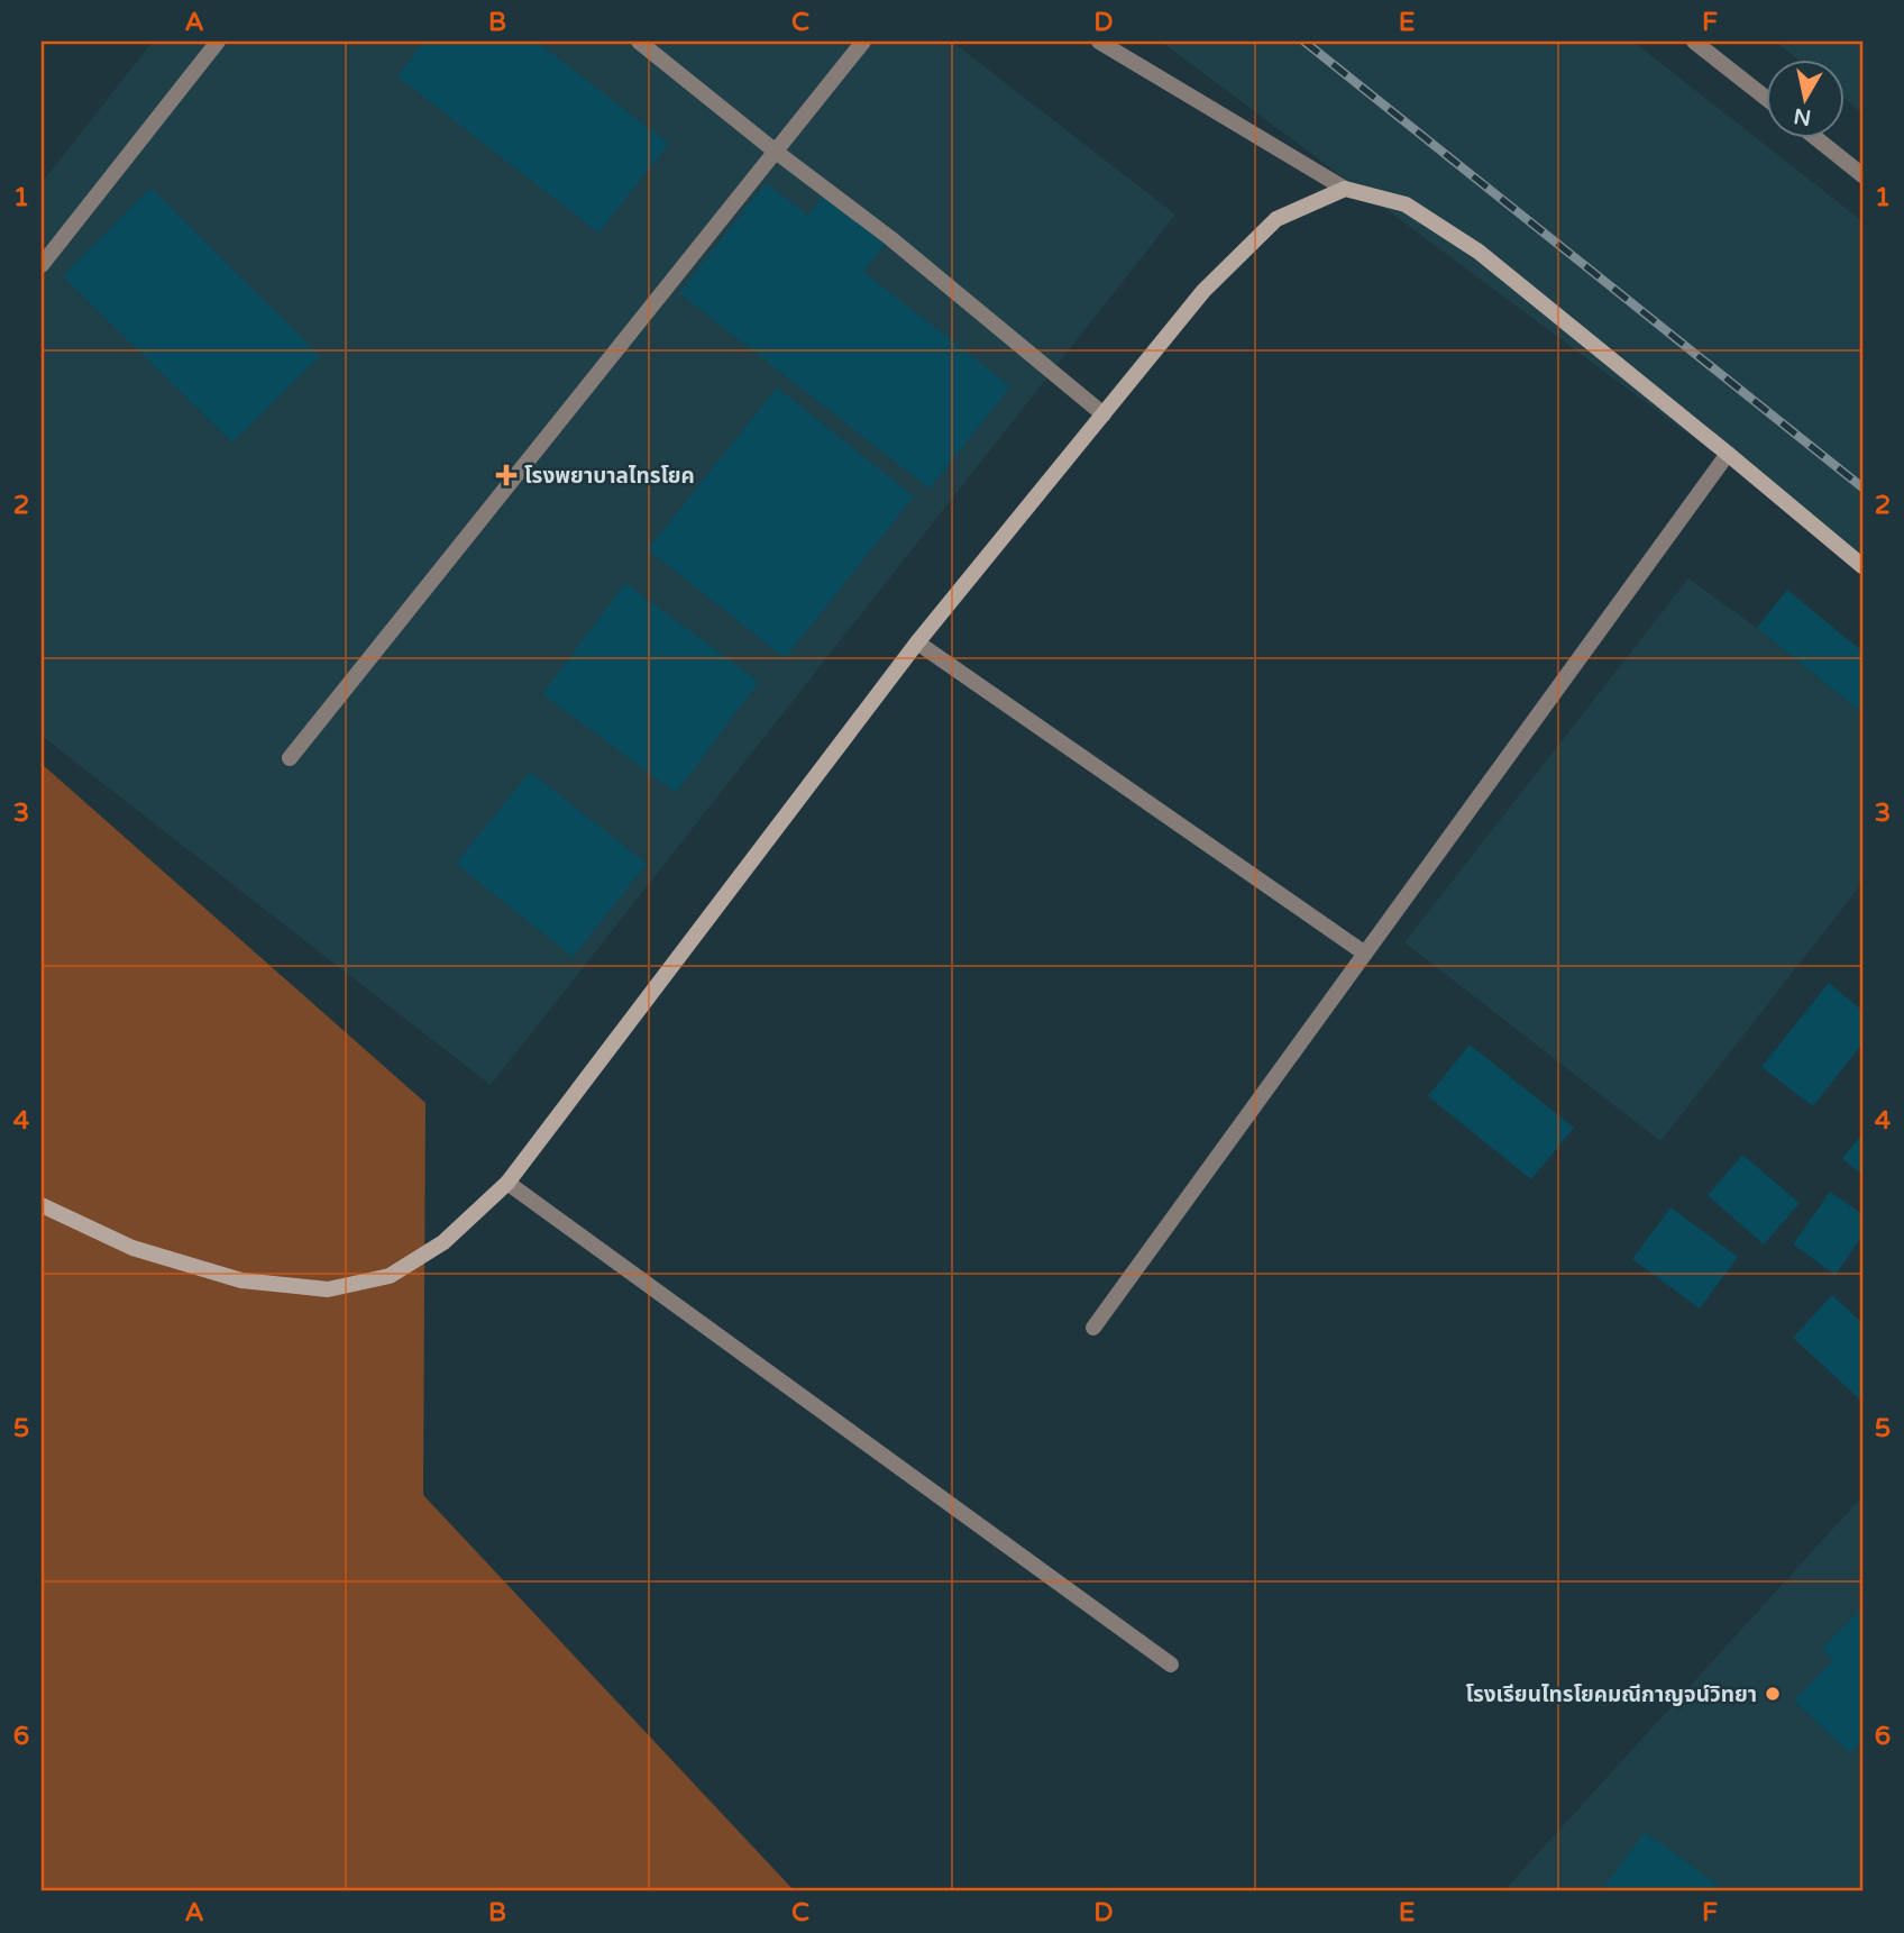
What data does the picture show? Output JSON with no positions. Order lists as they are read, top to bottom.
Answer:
{
  "places": {
    "health": ["โรงพยาบาลไทรโยค"],
    "other": ["โรงเรียนไทรโยคมณีกาญจน์วิทยา"]
  },
  "north": "bottom",
  "grid": {
    "columns": [
      "A",
      "B",
      "C",
      "D",
      "E",
      "F"
    ],
    "rows": [
      "1",
      "2",
      "3",
      "4",
      "5",
      "6"
    ]
  }
}
